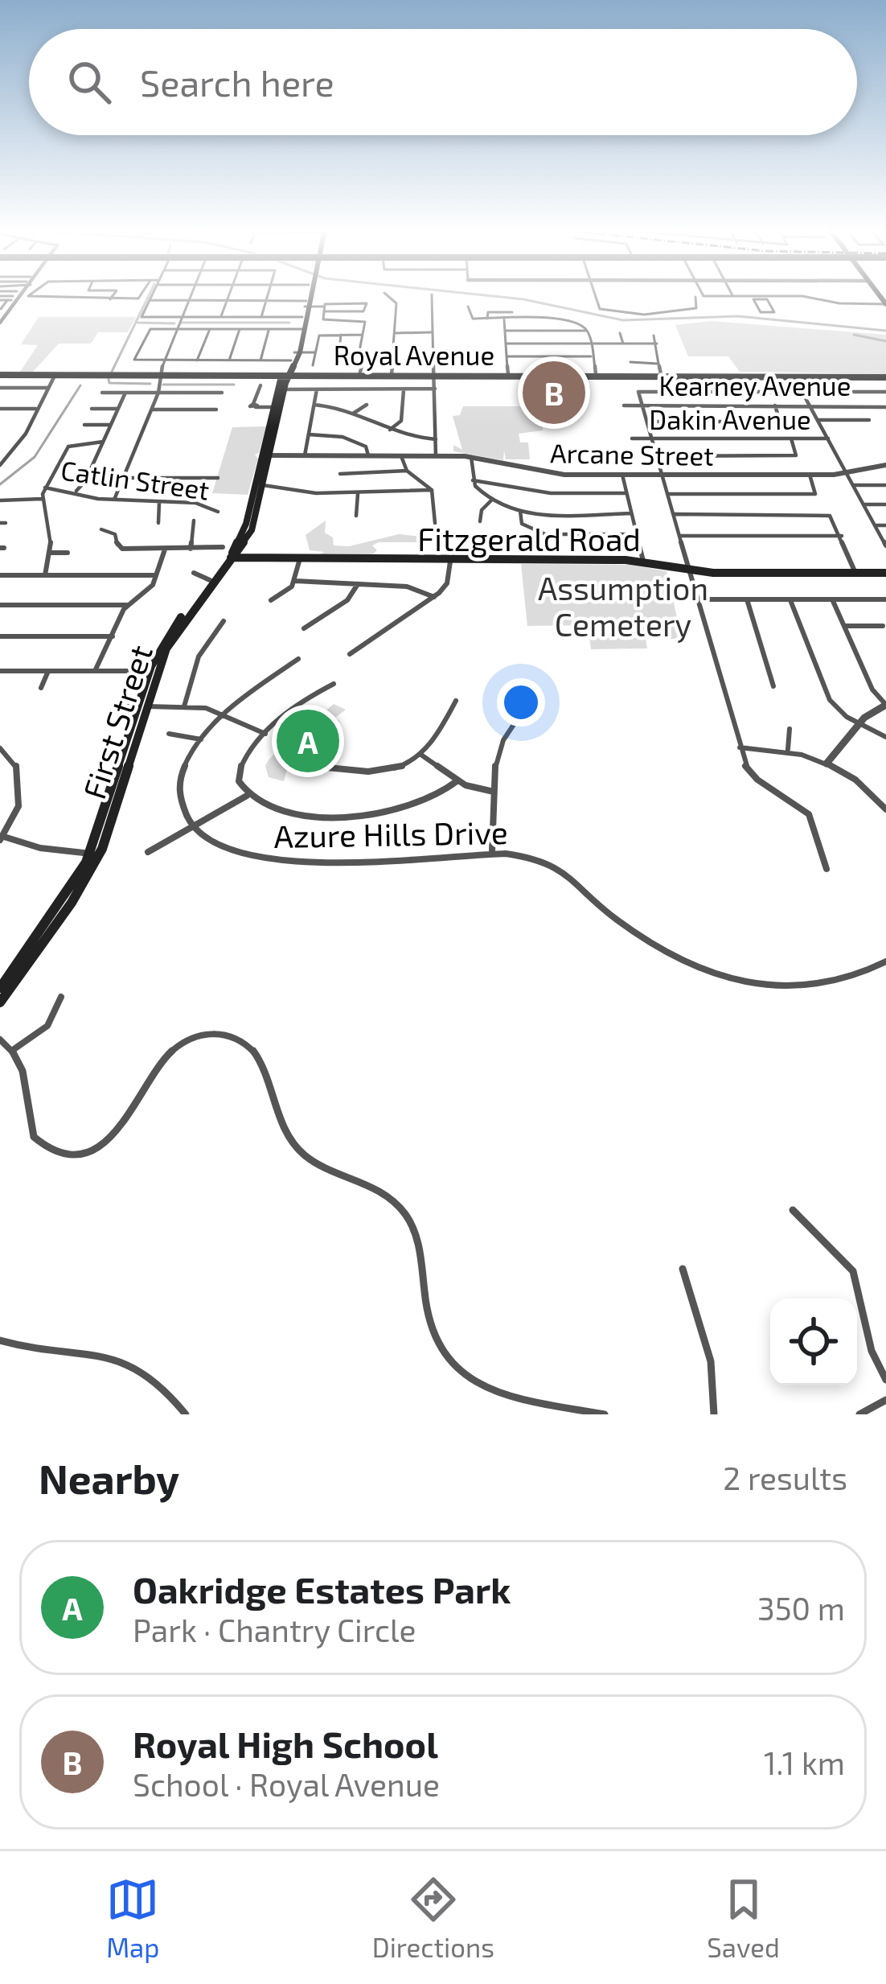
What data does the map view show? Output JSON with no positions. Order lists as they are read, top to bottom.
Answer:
{
  "streets": {
    "main road": ["Royal Avenue", "Fitzgerald Road", "First Street"],
    "street": [
      "Kearney Avenue",
      "Dakin Avenue",
      "Arcane Street",
      "Catlin Street",
      "Azure Hills Drive"
    ]
  },
  "crossings": [
    ["Royal Avenue", "First Street"],
    ["Arcane Street", "First Street"],
    ["Fitzgerald Road", "First Street"]
  ],
  "parks": ["Assumption Cemetery"],
  "page": {
    "search": "Search here",
    "pins": ["B", "A"],
    "heading": ["Nearby", "2 results"],
    "list": [
      {
        "mark": "A",
        "name": "Oakridge Estates Park",
        "note": "Park · Chantry Circle",
        "value": "350 m"
      },
      {
        "mark": "B",
        "name": "Royal High School",
        "note": "School · Royal Avenue",
        "value": "1.1 km"
      }
    ],
    "nav": ["Map", "Directions", "Saved"]
  }
}
